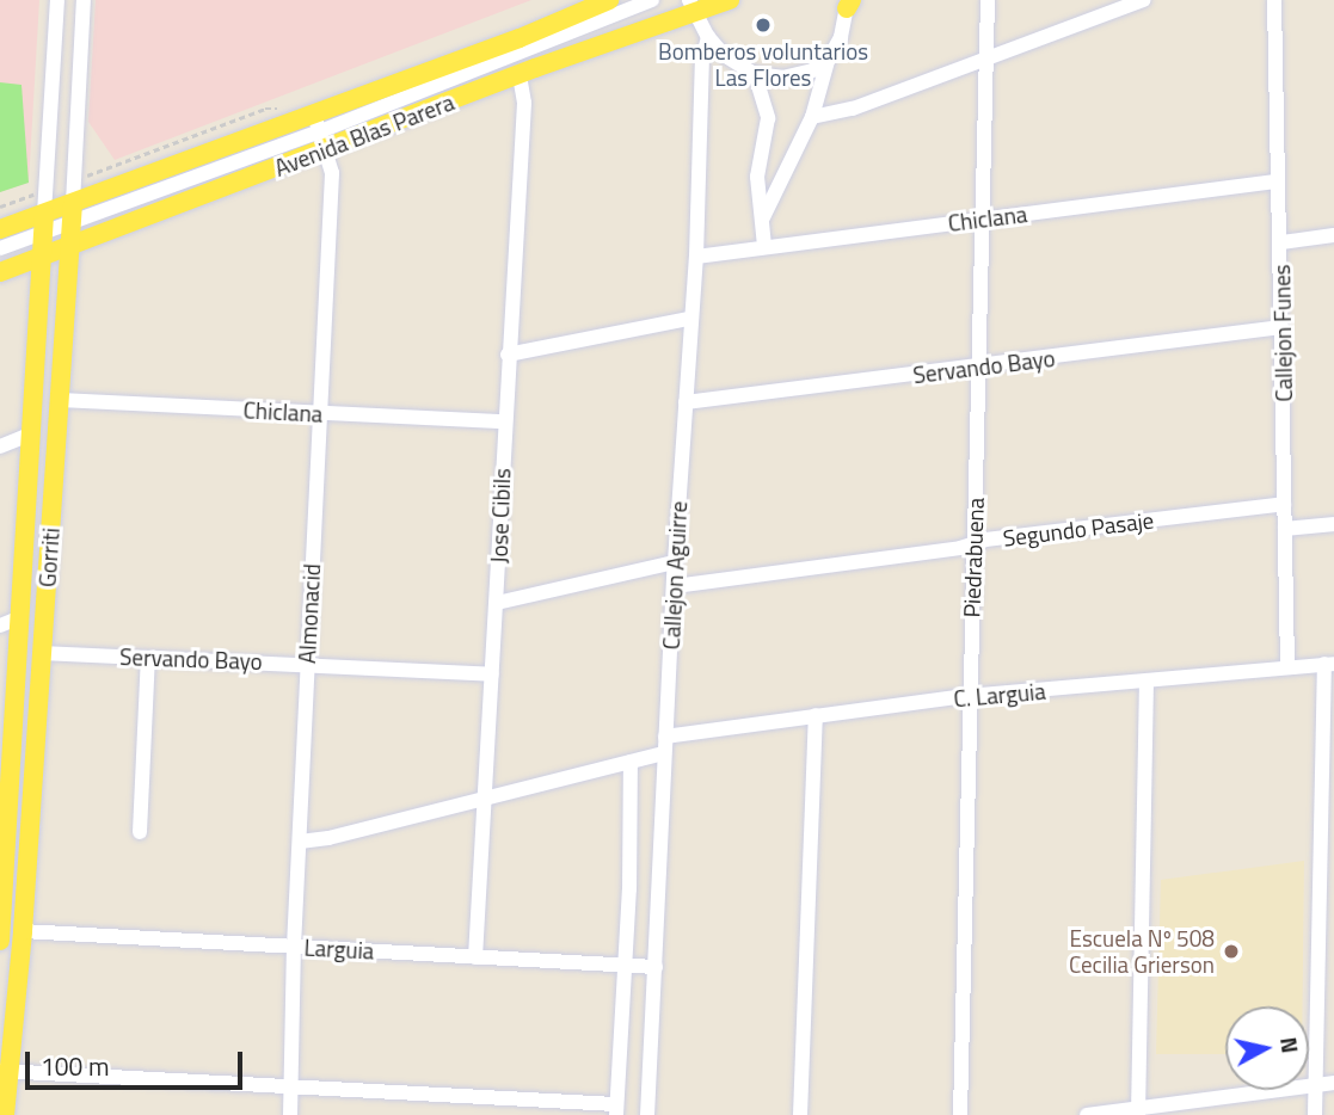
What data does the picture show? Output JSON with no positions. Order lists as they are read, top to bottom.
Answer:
{
  "streets": {
    "main road": ["Avenida Blas Parera", "Gorriti"],
    "street": [
      "Chiclana",
      "Callejon Funes",
      "Servando Bayo",
      "Jose Cibils",
      "Segundo Pasaje",
      "Piedrabuena",
      "Callejon Aguirre",
      "Almonacid",
      "C. Larguia",
      "Larguia"
    ]
  },
  "crossings": [
    ["Avenida Blas Parera", "Jose Cibils"],
    ["Avenida Blas Parera", "Gorriti"],
    ["Avenida Blas Parera", "Almonacid"],
    ["Chiclana", "Callejon Funes"],
    ["Chiclana", "Jose Cibils"],
    ["Chiclana", "Gorriti"],
    ["Chiclana", "Piedrabuena"],
    ["Chiclana", "Callejon Aguirre"],
    ["Chiclana", "Almonacid"],
    ["Callejon Funes", "Servando Bayo"],
    ["Callejon Funes", "Segundo Pasaje"],
    ["Callejon Funes", "C. Larguia"],
    ["Servando Bayo", "Jose Cibils"],
    ["Servando Bayo", "Gorriti"],
    ["Servando Bayo", "Piedrabuena"],
    ["Servando Bayo", "Callejon Aguirre"],
    ["Servando Bayo", "Almonacid"],
    ["Jose Cibils", "Larguia"],
    ["Segundo Pasaje", "Piedrabuena"],
    ["Segundo Pasaje", "Callejon Aguirre"],
    ["Gorriti", "Larguia"],
    ["Piedrabuena", "C. Larguia"],
    ["Callejon Aguirre", "C. Larguia"],
    ["Callejon Aguirre", "Larguia"],
    ["Almonacid", "Larguia"]
  ],
  "places": ["Bomberos voluntarios Las Flores", "Escuela Nº 508 Cecilia Grierson"],
  "scale_bar": "100 m",
  "north": "right"
}
